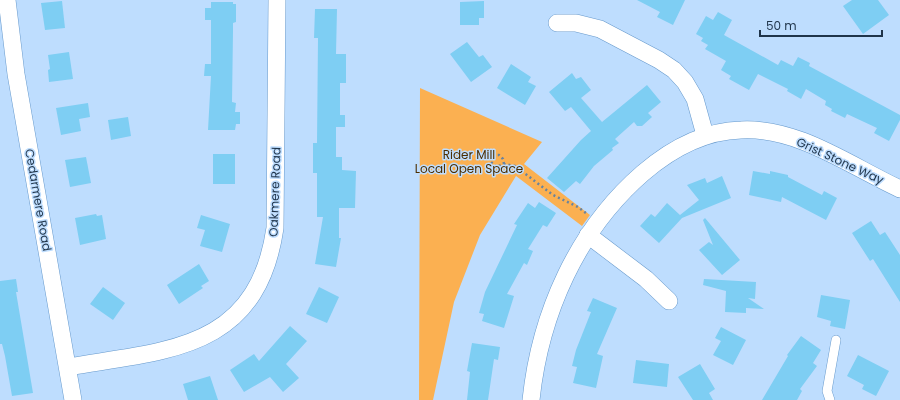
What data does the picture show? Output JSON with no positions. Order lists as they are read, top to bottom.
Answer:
{
  "streets": {
    "street": ["Grist Stone Way", "Oakmere Road", "Cedarmere Road"]
  },
  "crossings": [
    ["Oakmere Road", "Cedarmere Road"]
  ],
  "parks": ["Rider Mill Local Open Space"],
  "scale_bar": "50 m"
}
